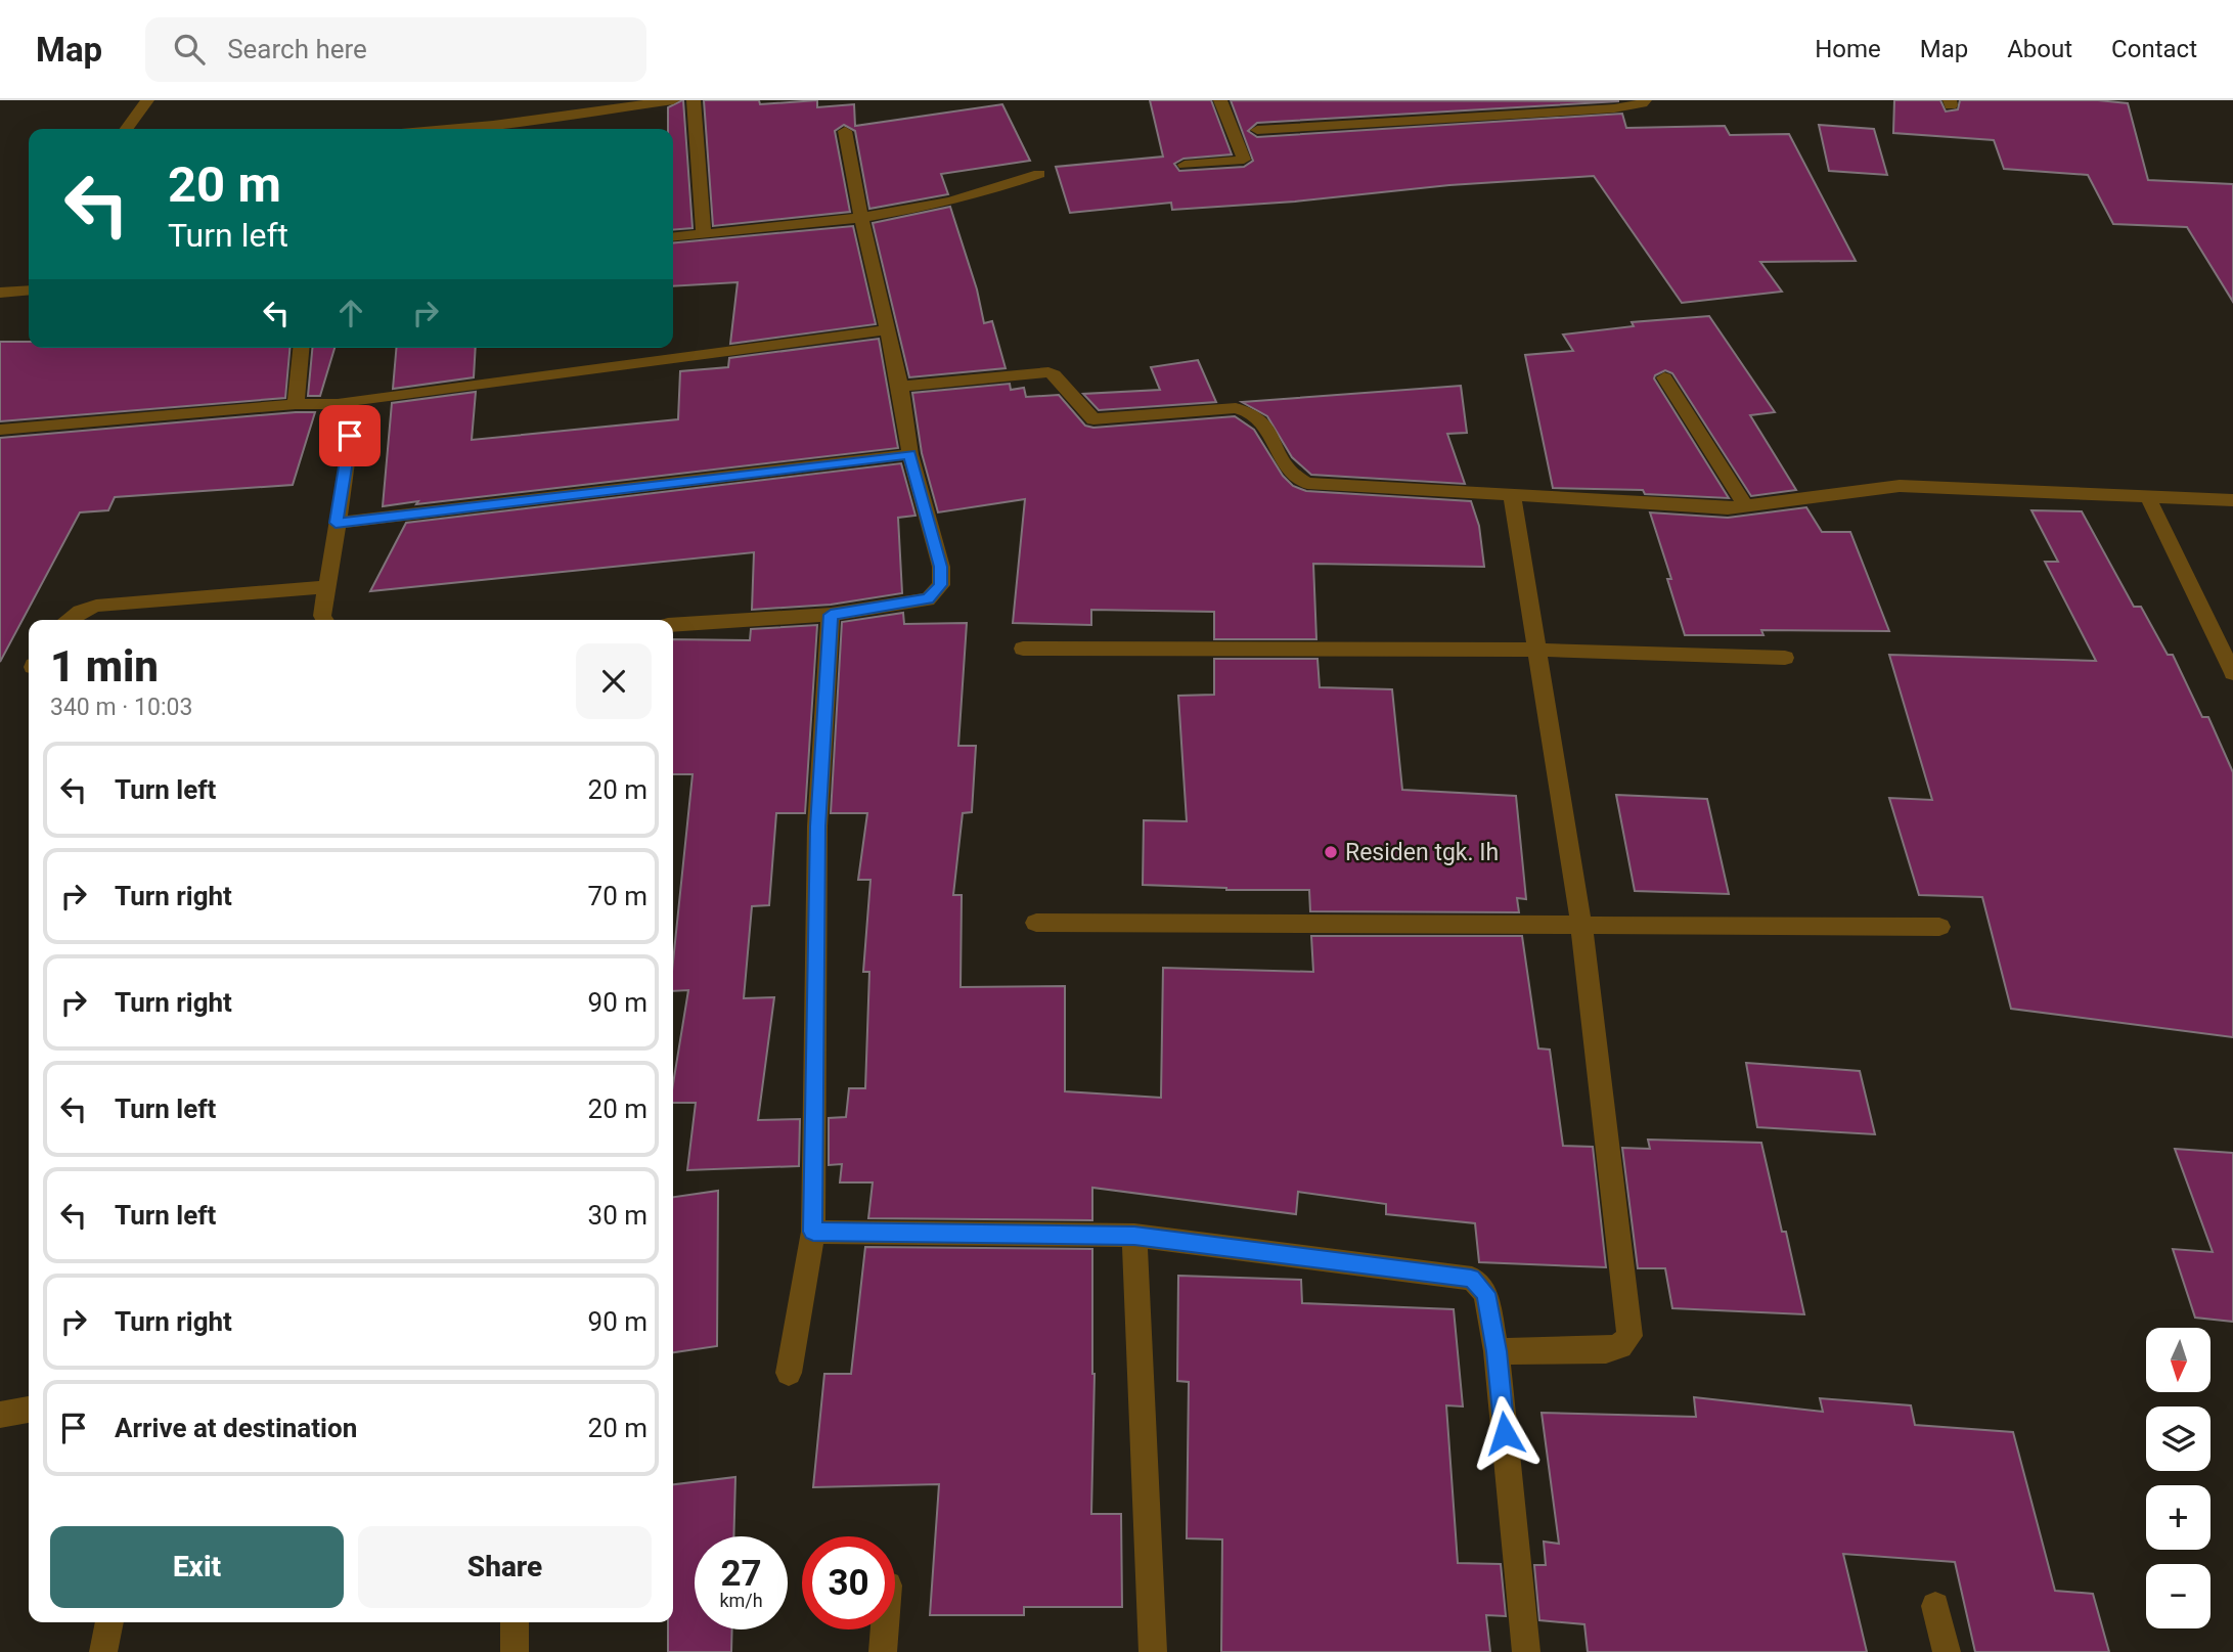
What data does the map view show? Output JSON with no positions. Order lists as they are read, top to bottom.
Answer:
{
  "places": ["Residen tgk. Ih"],
  "north": "bottom",
  "page": {
    "header": "Map",
    "search": "Search here",
    "nav": [
      "Home",
      "Map",
      "About",
      "Contact"
    ],
    "turn": ["20 m", "Turn left"],
    "heading": ["1 min", "340 m · 10:03"],
    "list": [
      {
        "name": "Turn left",
        "value": "20 m"
      },
      {
        "name": "Turn right",
        "value": "70 m"
      },
      {
        "name": "Turn right",
        "value": "90 m"
      },
      {
        "name": "Turn left",
        "value": "20 m"
      },
      {
        "name": "Turn left",
        "value": "30 m"
      },
      {
        "name": "Turn right",
        "value": "90 m"
      },
      {
        "name": "Arrive at destination",
        "value": "20 m"
      }
    ],
    "map_buttons": ["+", "−"],
    "buttons": ["Exit", "Share"],
    "speed": "27 km/h",
    "limit": "30"
  }
}
